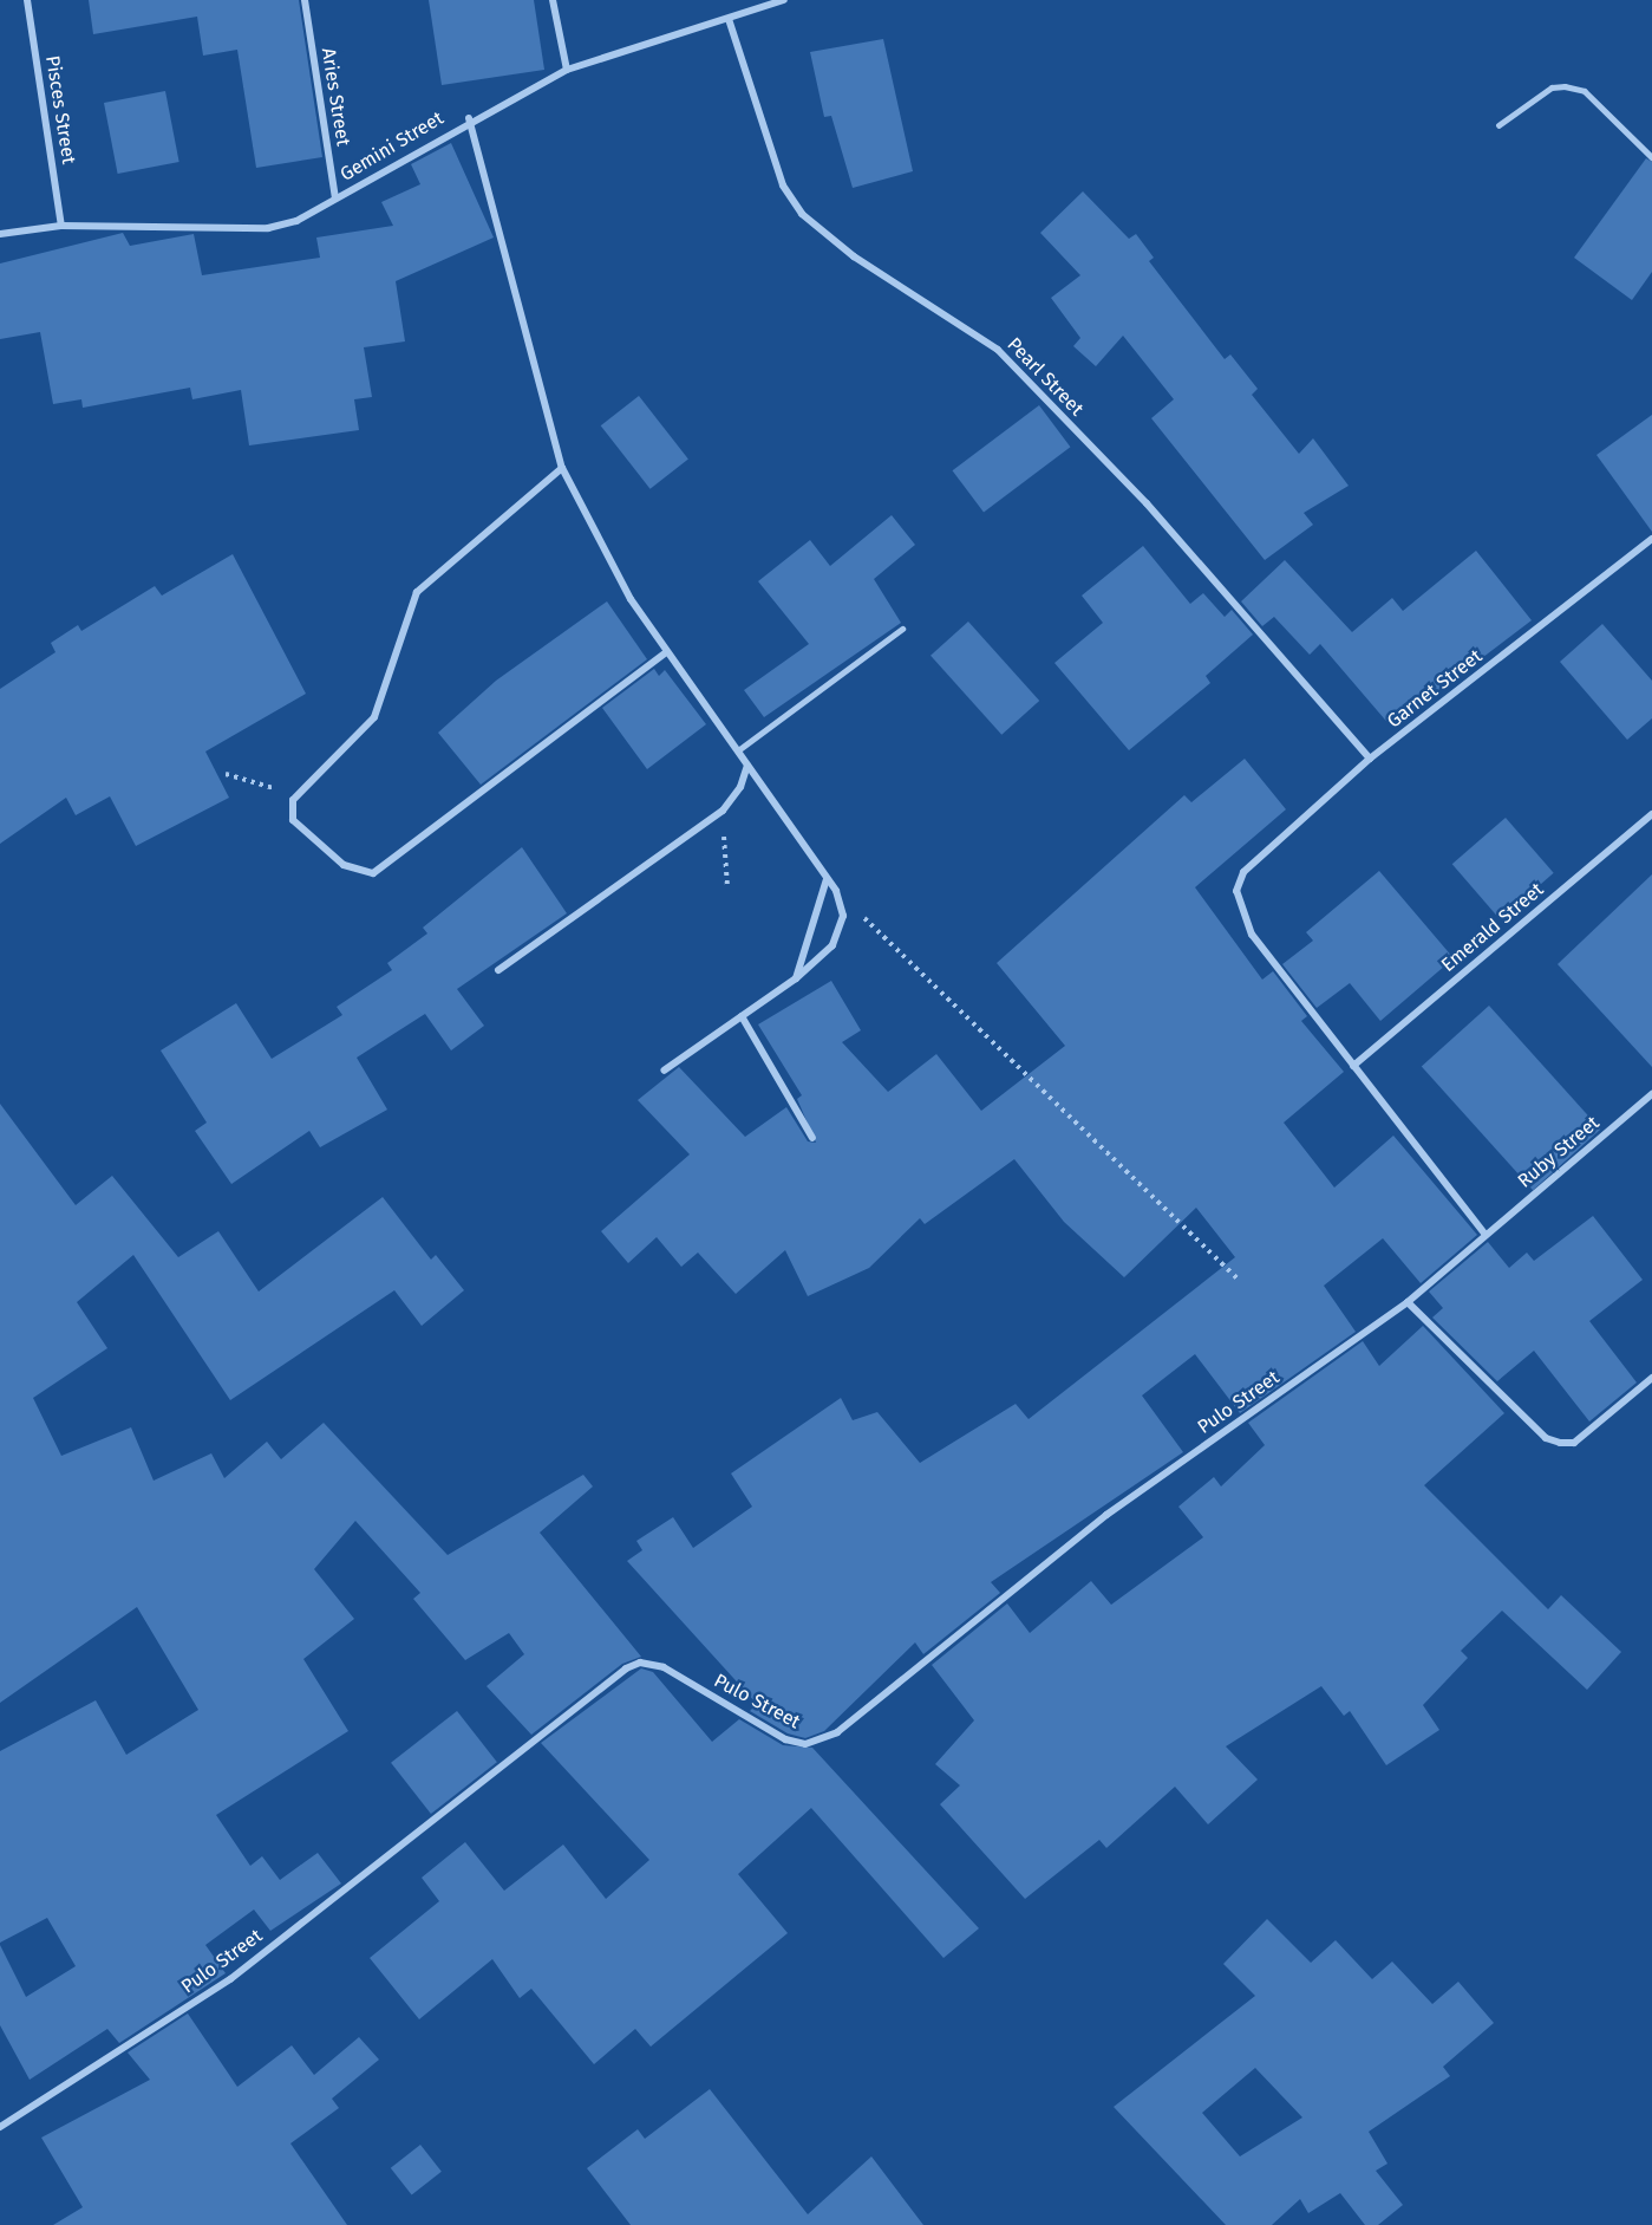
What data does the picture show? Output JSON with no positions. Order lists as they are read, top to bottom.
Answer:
{
  "streets": {
    "street": [
      "Aries Street",
      "Pisces Street",
      "Gemini Street",
      "Pearl Street",
      "Garnet Street",
      "Emerald Street",
      "Ruby Street",
      "Pulo Street"
    ]
  },
  "crossings": [
    ["Aries Street", "Gemini Street"],
    ["Pisces Street", "Gemini Street"],
    ["Gemini Street", "Pearl Street"],
    ["Pearl Street", "Garnet Street"],
    ["Garnet Street", "Emerald Street"],
    ["Ruby Street", "Pulo Street"]
  ]
}
